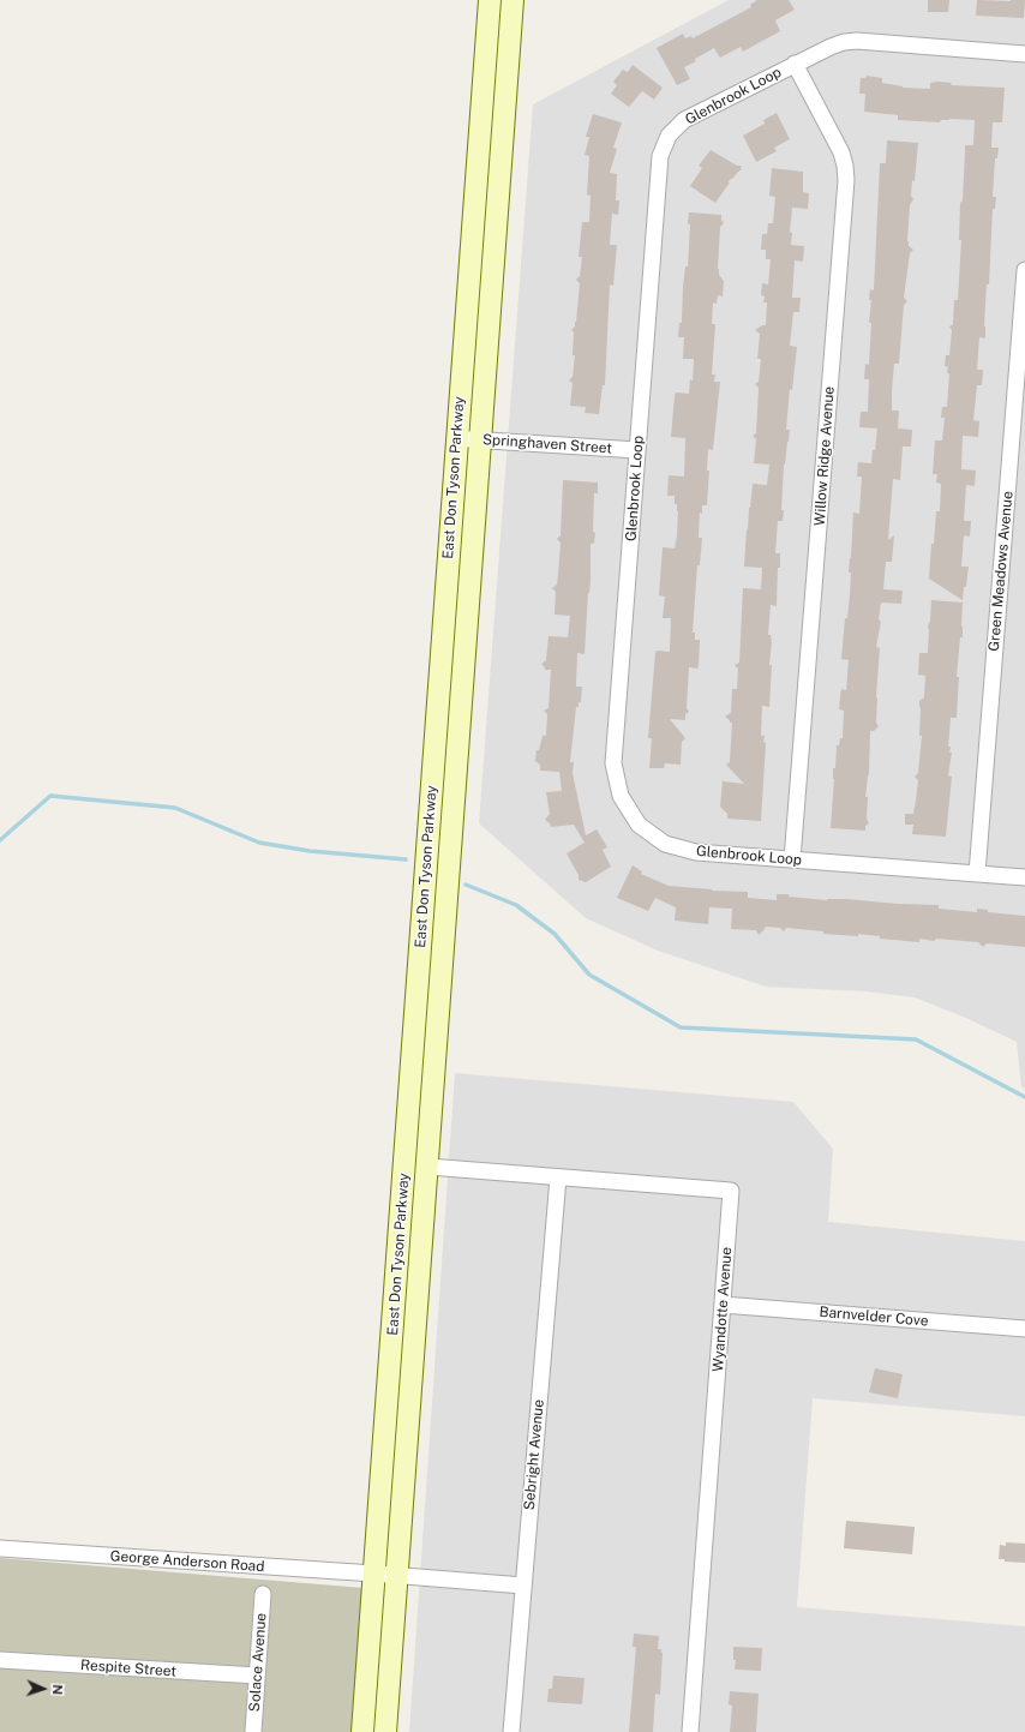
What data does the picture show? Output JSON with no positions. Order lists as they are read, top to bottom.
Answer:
{
  "streets": {
    "main road": ["East Don Tyson Parkway"],
    "street": [
      "Glenbrook Loop",
      "Springhaven Street",
      "Willow Ridge Avenue",
      "Green Meadows Avenue",
      "Wyandotte Avenue",
      "Barnvelder Cove",
      "Sebright Avenue",
      "George Anderson Road",
      "Solace Avenue",
      "Respite Street"
    ]
  },
  "crossings": [
    ["Glenbrook Loop", "Springhaven Street"],
    ["Glenbrook Loop", "Willow Ridge Avenue"],
    ["Glenbrook Loop", "Green Meadows Avenue"],
    ["Springhaven Street", "East Don Tyson Parkway"],
    ["East Don Tyson Parkway", "Wyandotte Avenue"],
    ["East Don Tyson Parkway", "George Anderson Road"],
    ["Wyandotte Avenue", "Barnvelder Cove"],
    ["Wyandotte Avenue", "Sebright Avenue"],
    ["Sebright Avenue", "George Anderson Road"],
    ["Solace Avenue", "Respite Street"]
  ],
  "north": "right"
}
